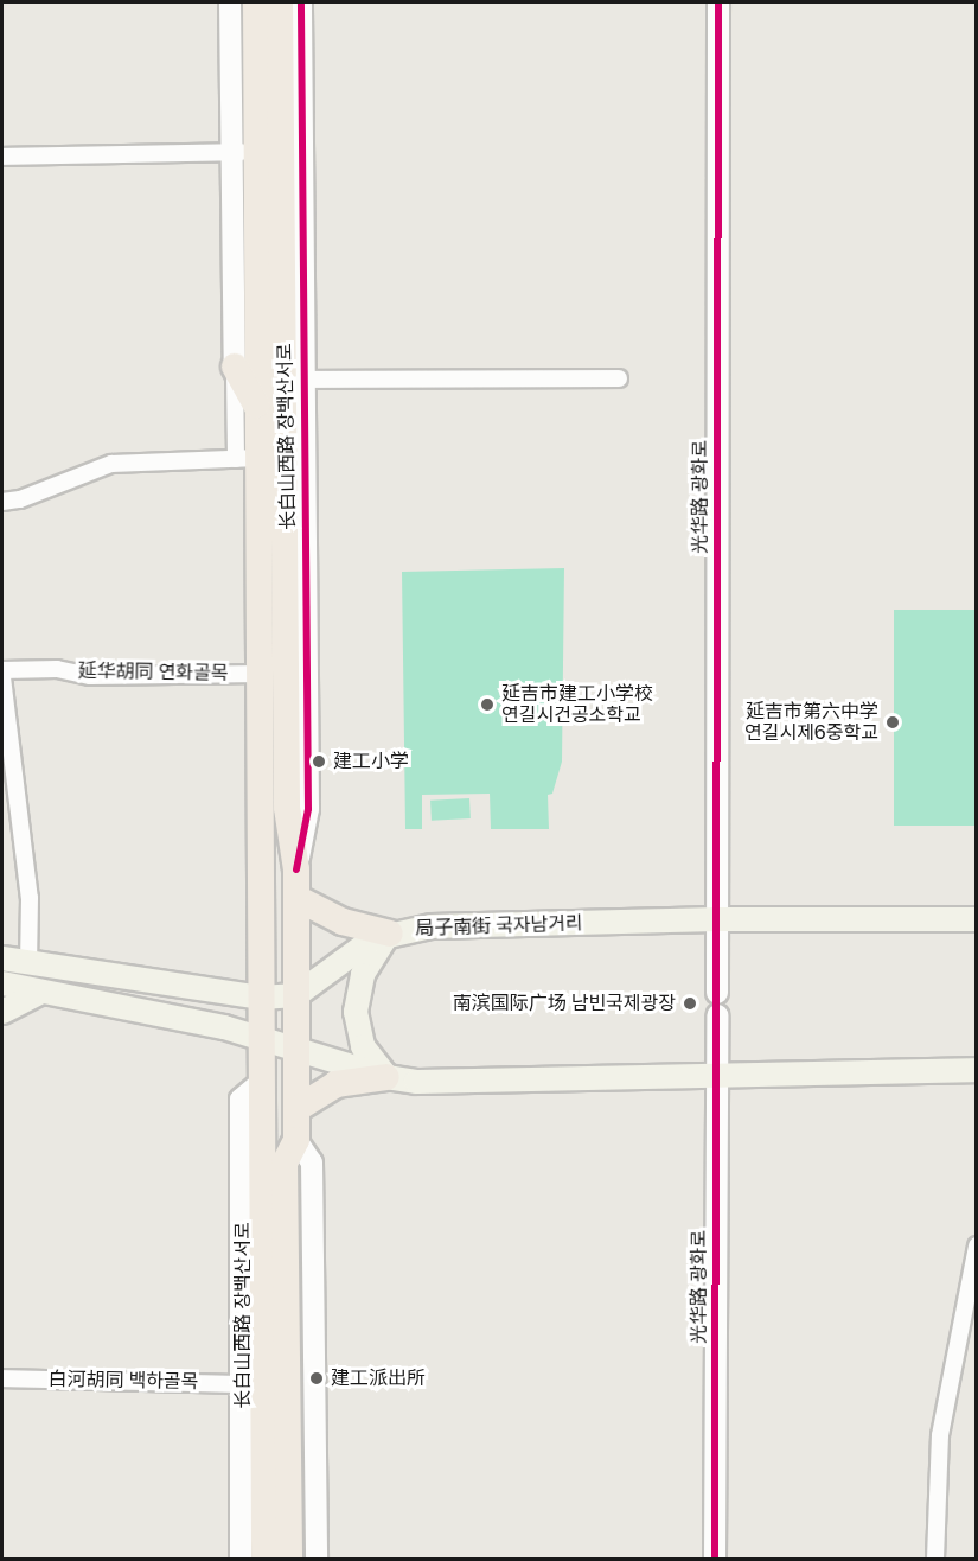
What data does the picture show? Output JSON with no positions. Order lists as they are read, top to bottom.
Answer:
{
  "streets": {
    "main road": ["长白山西路 장백산서로", "局子南街 국자남거리"],
    "street": ["光华路 광화로", "延华胡同 연화골목", "白河胡同 백하골목"]
  },
  "crossings": [
    ["长白山西路 장백산서로", "延华胡同 연화골목"],
    ["长白山西路 장백산서로", "局子南街 국자남거리"],
    ["长白山西路 장백산서로", "白河胡同 백하골목"],
    ["光华路 광화로", "局子南街 국자남거리"]
  ],
  "places": [
    "延吉市建工小学校 연길시건공소학교",
    "延吉市第六中学 연길시제6중학교",
    "建工小学",
    "南滨国际广场 남빈국제광장",
    "建工派出所"
  ]
}
